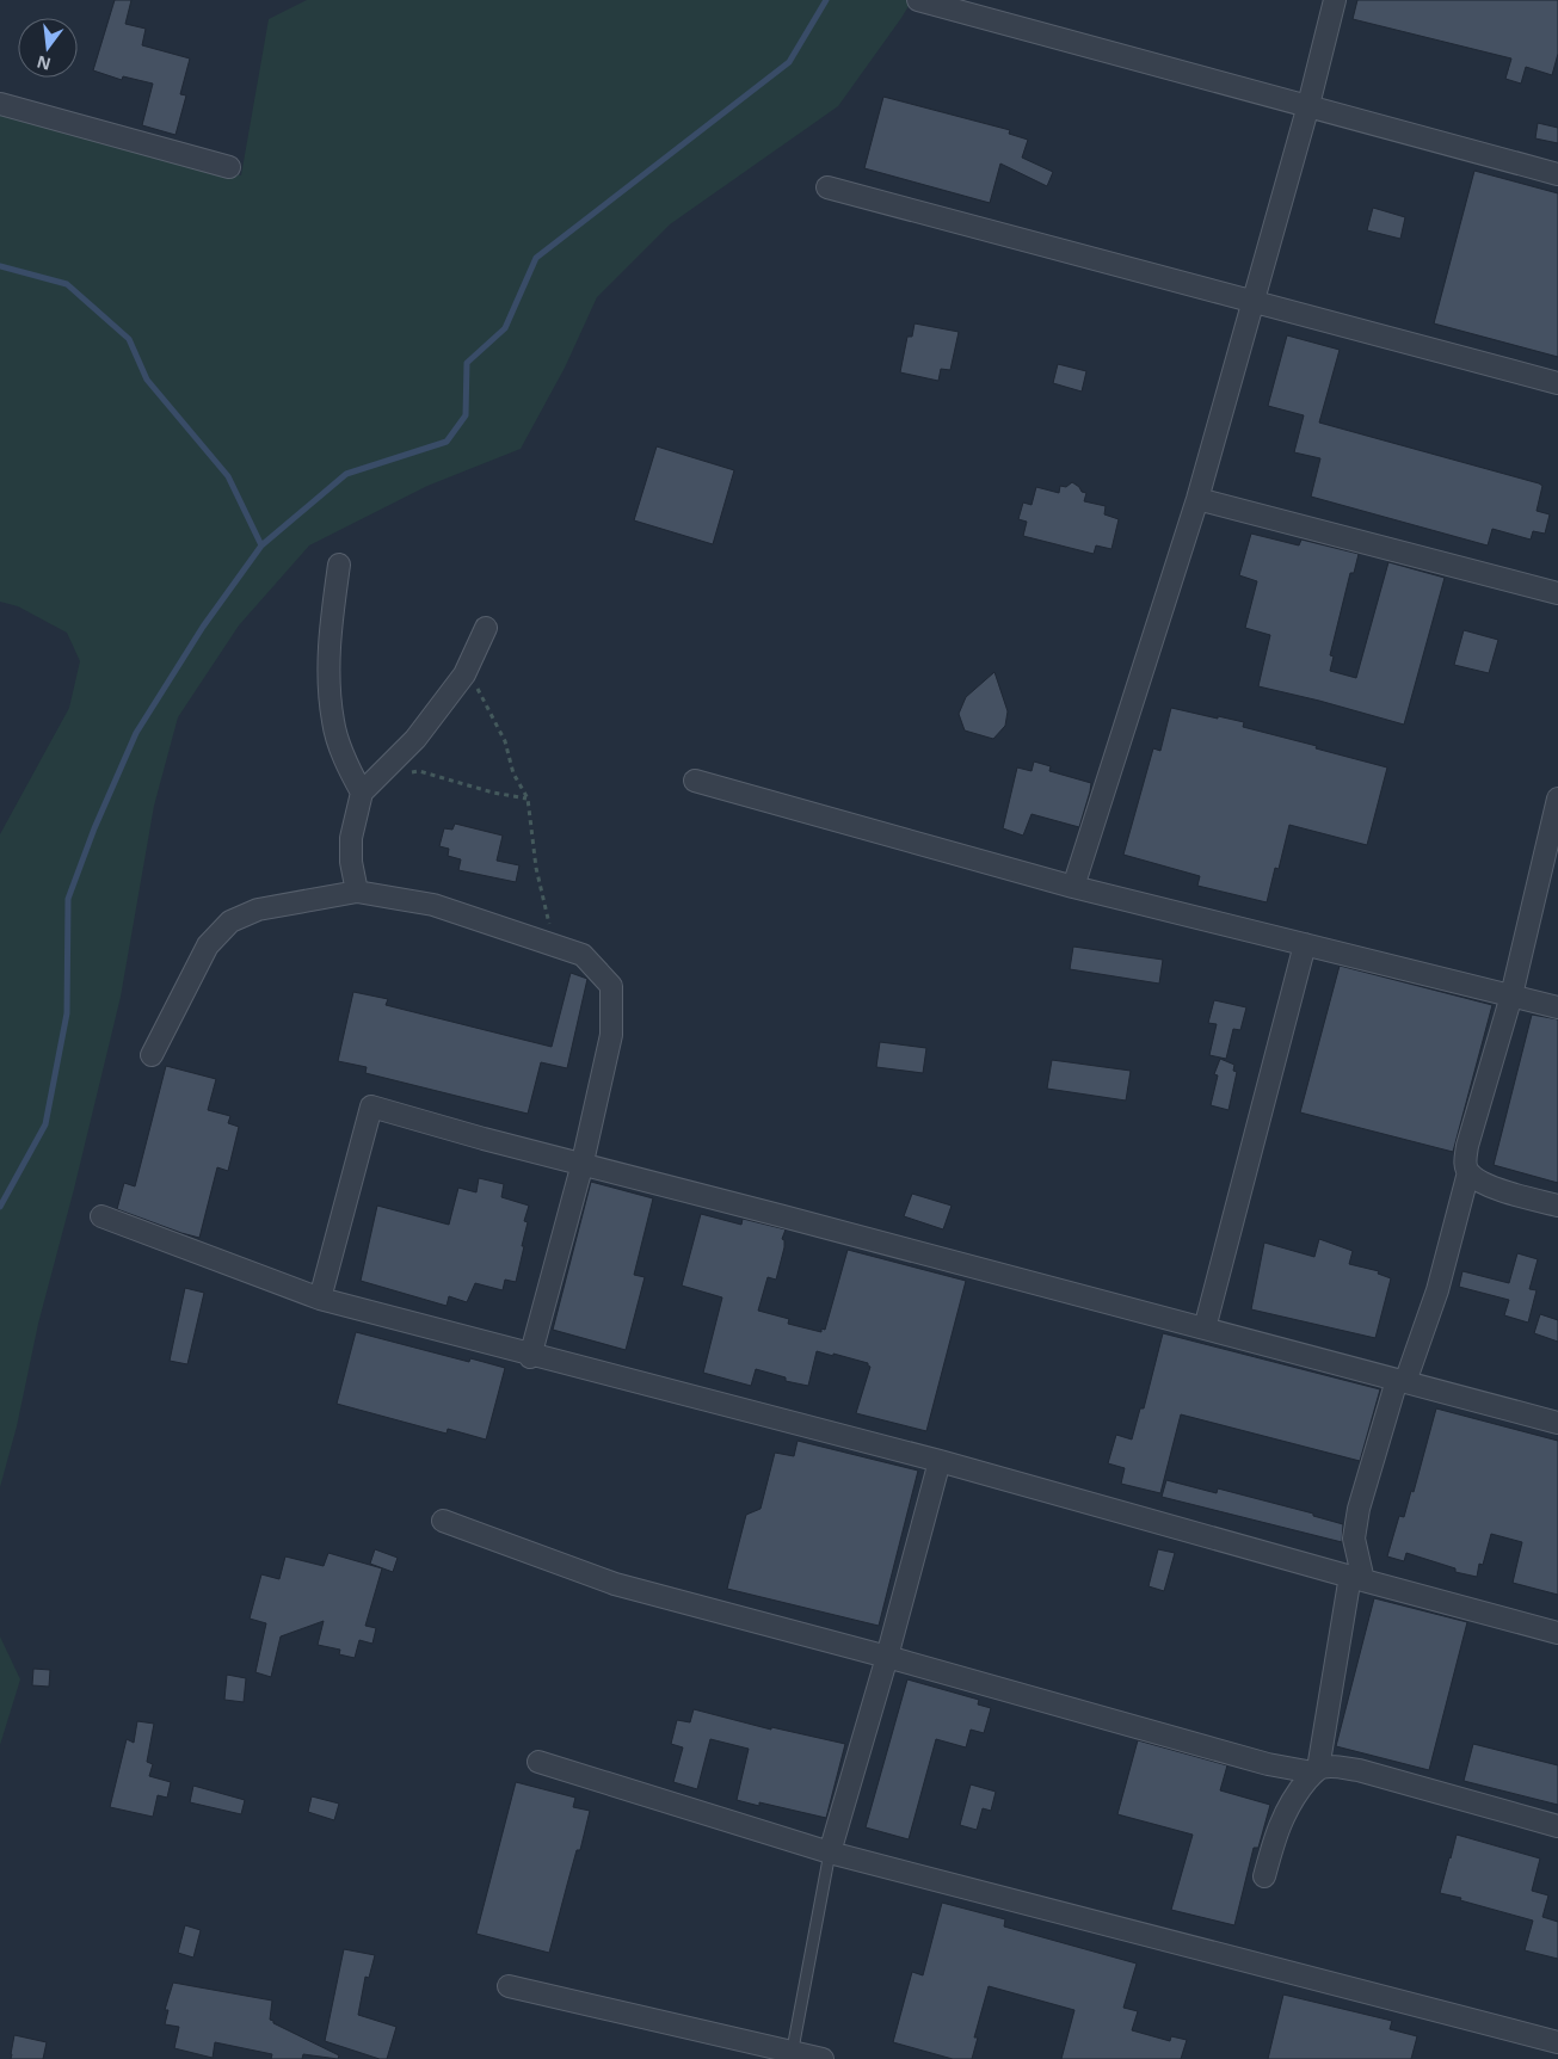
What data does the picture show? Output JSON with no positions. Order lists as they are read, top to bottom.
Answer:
{
  "north": "bottom"
}
